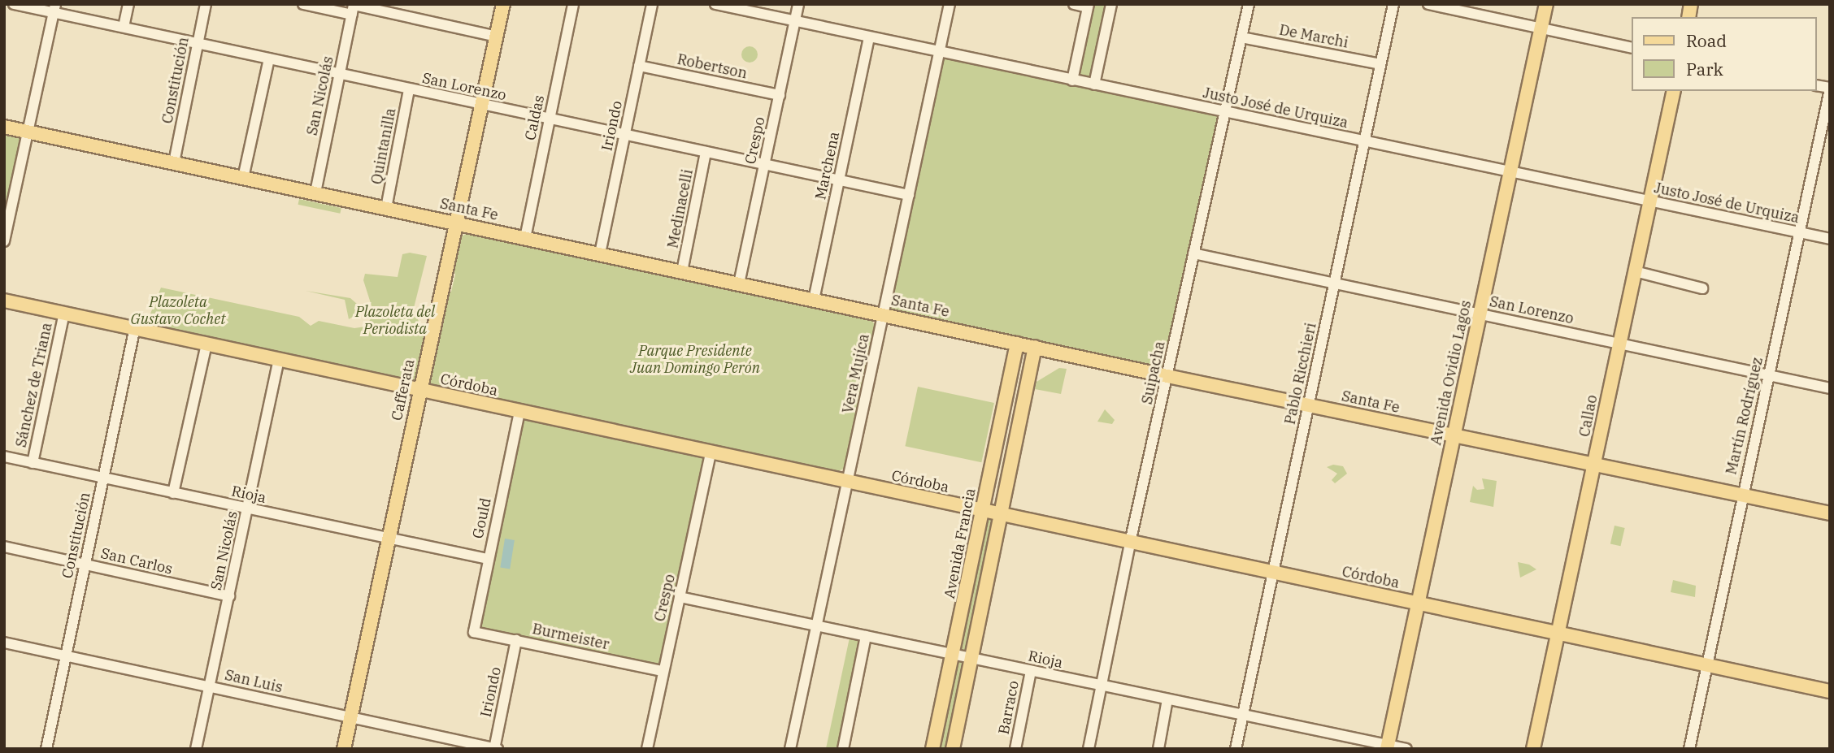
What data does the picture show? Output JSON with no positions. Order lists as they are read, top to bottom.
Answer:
{
  "streets": {
    "main road": [
      "Santa Fe",
      "Avenida Ovidio Lagos",
      "Córdoba",
      "Cafferata",
      "Callao",
      "Avenida Francia"
    ],
    "street": [
      "De Marchi",
      "Robertson",
      "Constitución",
      "San Lorenzo",
      "San Nicolás",
      "Justo José de Urquiza",
      "Caldas",
      "Iriondo",
      "Crespo",
      "Quintanilla",
      "Marchena",
      "Medinacelli",
      "Suipacha",
      "Vera Mujíca",
      "Pablo Ricchieri",
      "Sánchez de Triana",
      "Martín Rodríguez",
      "Rioja",
      "Gould",
      "San Carlos",
      "Burmeister",
      "San Luis",
      "Barraco"
    ]
  },
  "crossings": [
    ["De Marchi", "Suipacha"],
    ["De Marchi", "Pablo Ricchieri"],
    ["Robertson", "Iriondo"],
    ["Robertson", "Crespo"],
    ["Constitución", "San Lorenzo"],
    ["Constitución", "Santa Fe"],
    ["Constitución", "Córdoba"],
    ["Constitución", "Rioja"],
    ["Constitución", "San Carlos"],
    ["Constitución", "San Luis"],
    ["San Lorenzo", "San Nicolás"],
    ["San Lorenzo", "Caldas"],
    ["San Lorenzo", "Iriondo"],
    ["San Lorenzo", "Crespo"],
    ["San Lorenzo", "Quintanilla"],
    ["San Lorenzo", "Marchena"],
    ["San Lorenzo", "Medinacelli"],
    ["San Lorenzo", "Suipacha"],
    ["San Lorenzo", "Avenida Ovidio Lagos"],
    ["San Lorenzo", "Vera Mujíca"],
    ["San Lorenzo", "Pablo Ricchieri"],
    ["San Lorenzo", "Cafferata"],
    ["San Lorenzo", "Callao"],
    ["San Lorenzo", "Martín Rodríguez"],
    ["San Nicolás", "Santa Fe"],
    ["San Nicolás", "Córdoba"],
    ["San Nicolás", "Rioja"],
    ["San Nicolás", "San Carlos"],
    ["San Nicolás", "San Luis"],
    ["Justo José de Urquiza", "Crespo"],
    ["Justo José de Urquiza", "Marchena"],
    ["Justo José de Urquiza", "Suipacha"],
    ["Justo José de Urquiza", "Avenida Ovidio Lagos"],
    ["Justo José de Urquiza", "Vera Mujíca"],
    ["Justo José de Urquiza", "Pablo Ricchieri"],
    ["Justo José de Urquiza", "Callao"],
    ["Justo José de Urquiza", "Martín Rodríguez"],
    ["Caldas", "Santa Fe"],
    ["Iriondo", "Santa Fe"],
    ["Iriondo", "Burmeister"],
    ["Iriondo", "San Luis"],
    ["Crespo", "Santa Fe"],
    ["Crespo", "Córdoba"],
    ["Crespo", "Rioja"],
    ["Crespo", "Burmeister"],
    ["Quintanilla", "Santa Fe"],
    ["Marchena", "Santa Fe"],
    ["Medinacelli", "Santa Fe"],
    ["Santa Fe", "Suipacha"],
    ["Santa Fe", "Avenida Ovidio Lagos"],
    ["Santa Fe", "Vera Mujíca"],
    ["Santa Fe", "Pablo Ricchieri"],
    ["Santa Fe", "Cafferata"],
    ["Santa Fe", "Callao"],
    ["Santa Fe", "Martín Rodríguez"],
    ["Santa Fe", "Avenida Francia"],
    ["Suipacha", "Córdoba"],
    ["Suipacha", "Rioja"],
    ["Avenida Ovidio Lagos", "Córdoba"],
    ["Avenida Ovidio Lagos", "Rioja"],
    ["Vera Mujíca", "Córdoba"],
    ["Vera Mujíca", "Rioja"],
    ["Pablo Ricchieri", "Córdoba"],
    ["Pablo Ricchieri", "Rioja"],
    ["Sánchez de Triana", "Córdoba"],
    ["Sánchez de Triana", "Rioja"],
    ["Córdoba", "Cafferata"],
    ["Córdoba", "Callao"],
    ["Córdoba", "Martín Rodríguez"],
    ["Córdoba", "Gould"],
    ["Córdoba", "Avenida Francia"],
    ["Cafferata", "Rioja"],
    ["Cafferata", "San Luis"],
    ["Rioja", "Gould"],
    ["Rioja", "Avenida Francia"],
    ["Rioja", "Barraco"],
    ["Gould", "Burmeister"]
  ],
  "parks": ["Plazoleta Gustavo Cochet", "Plazoleta del Periodista", "Parque Presidente Juan Domingo Perón"],
  "legend": ["Road", "Park"]
}
